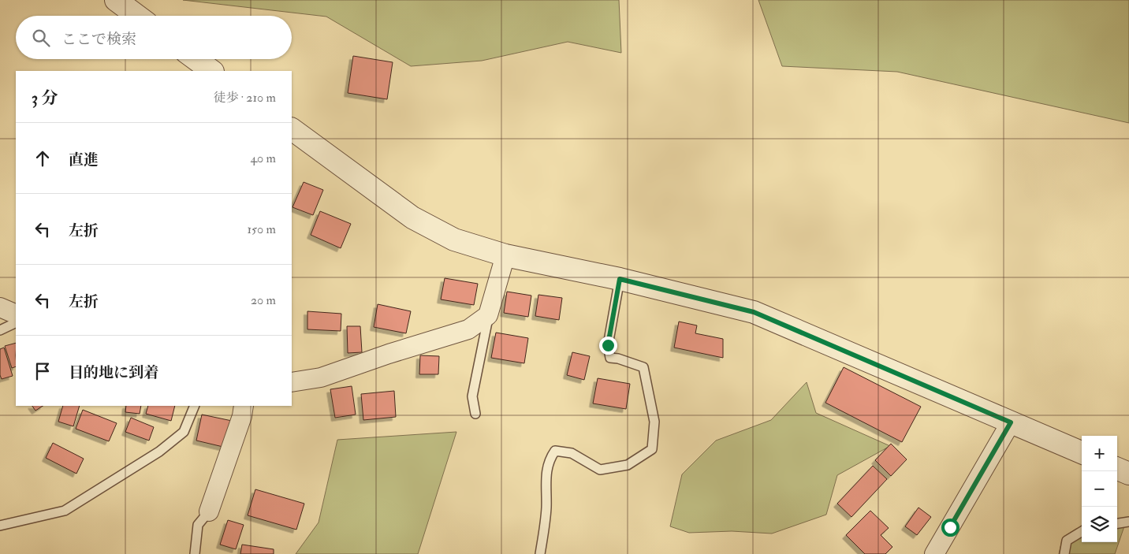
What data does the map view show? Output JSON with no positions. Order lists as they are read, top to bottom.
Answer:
{
  "page": {
    "search": "ここで検索",
    "heading": ["3 分", "徒歩 · 210 m"],
    "list": [
      ["直進", "40 m"],
      ["左折", "150 m"],
      ["左折", "20 m"],
      "目的地に到着"
    ],
    "map_buttons": ["+", "−"]
  }
}
